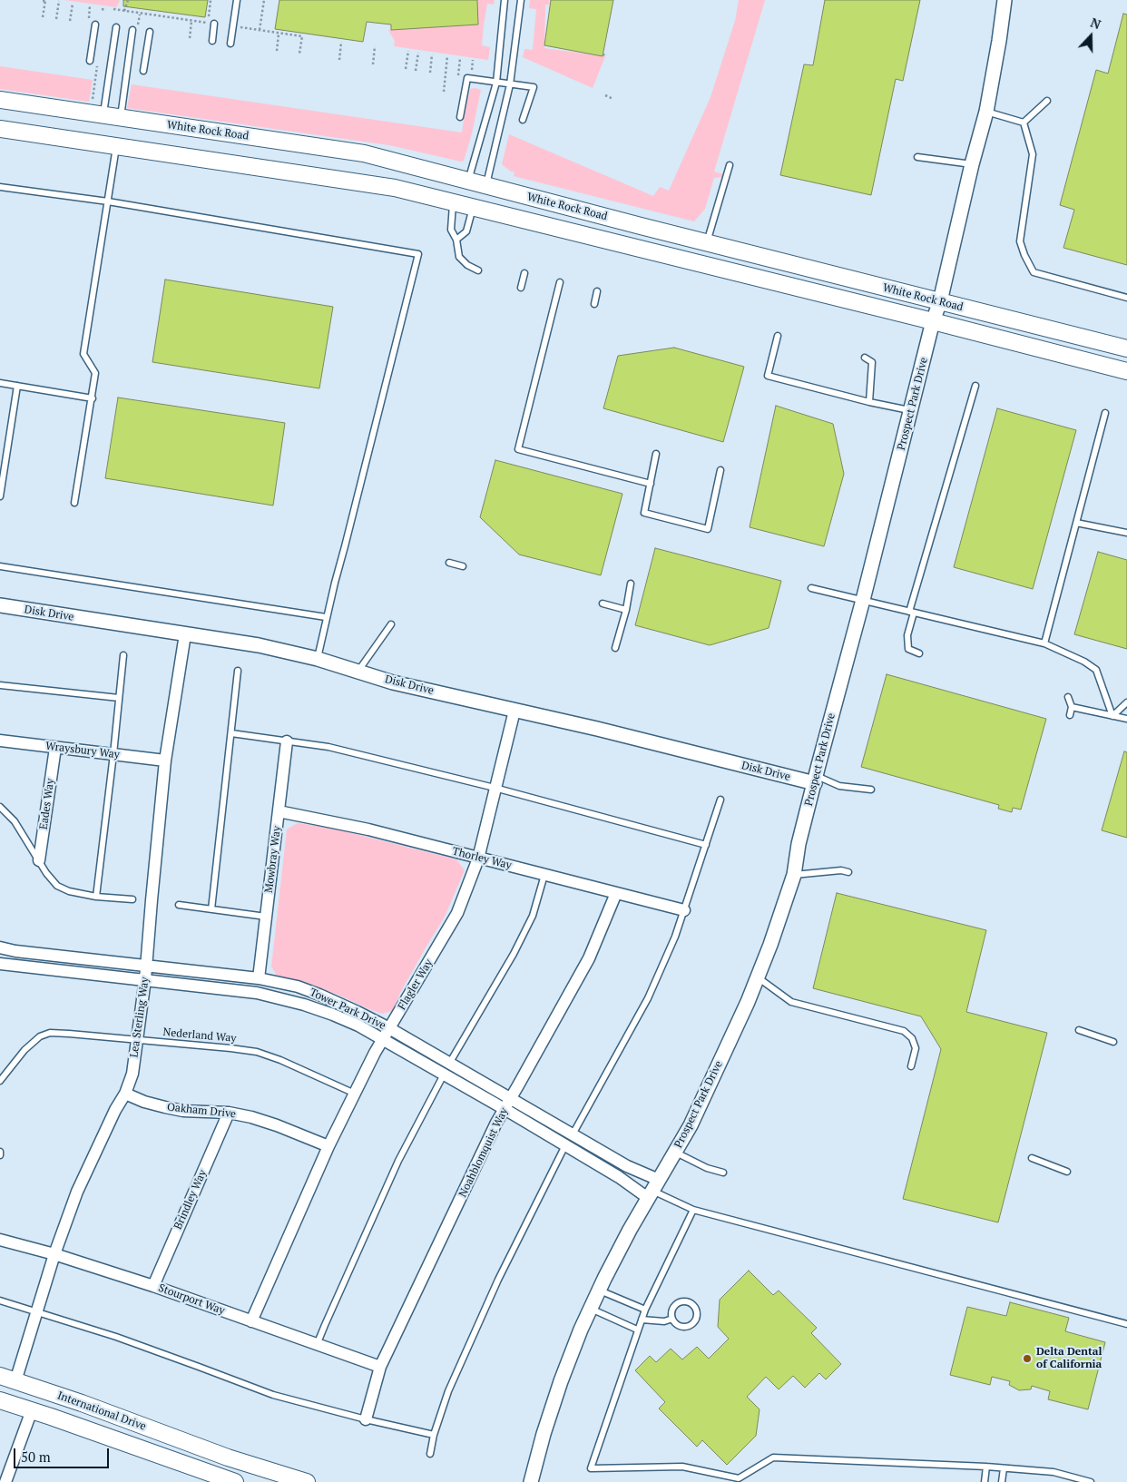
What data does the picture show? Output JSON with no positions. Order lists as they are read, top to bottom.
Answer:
{
  "streets": {
    "main road": ["White Rock Road", "International Drive"],
    "street": [
      "Prospect Park Drive",
      "Disk Drive",
      "Wraysbury Way",
      "Eades Way",
      "Thorley Way",
      "Mowbray Way",
      "Flagler Way",
      "Tower Park Drive",
      "Lea Sterling Way",
      "Oakham Drive",
      "Noahblomquist Way",
      "Brindley Way",
      "Stourport Way"
    ],
    "lane": ["Nederland Way"]
  },
  "crossings": [
    ["White Rock Road", "Prospect Park Drive"],
    ["Prospect Park Drive", "Disk Drive"],
    ["Prospect Park Drive", "Tower Park Drive"],
    ["Disk Drive", "Flagler Way"],
    ["Disk Drive", "Lea Sterling Way"],
    ["Wraysbury Way", "Eades Way"],
    ["Wraysbury Way", "Lea Sterling Way"],
    ["Thorley Way", "Mowbray Way"],
    ["Thorley Way", "Flagler Way"],
    ["Thorley Way", "Noahblomquist Way"],
    ["Mowbray Way", "Tower Park Drive"],
    ["Flagler Way", "Tower Park Drive"],
    ["Flagler Way", "Nederland Way"],
    ["Flagler Way", "Oakham Drive"],
    ["Flagler Way", "Stourport Way"],
    ["Tower Park Drive", "Lea Sterling Way"],
    ["Tower Park Drive", "Noahblomquist Way"],
    ["Lea Sterling Way", "Nederland Way"],
    ["Lea Sterling Way", "Oakham Drive"],
    ["Lea Sterling Way", "Stourport Way"],
    ["Lea Sterling Way", "International Drive"],
    ["Oakham Drive", "Brindley Way"],
    ["Noahblomquist Way", "Stourport Way"],
    ["Brindley Way", "Stourport Way"]
  ],
  "places": ["Delta Dental of California"],
  "scale_bar": "50 m",
  "north": "top"
}
